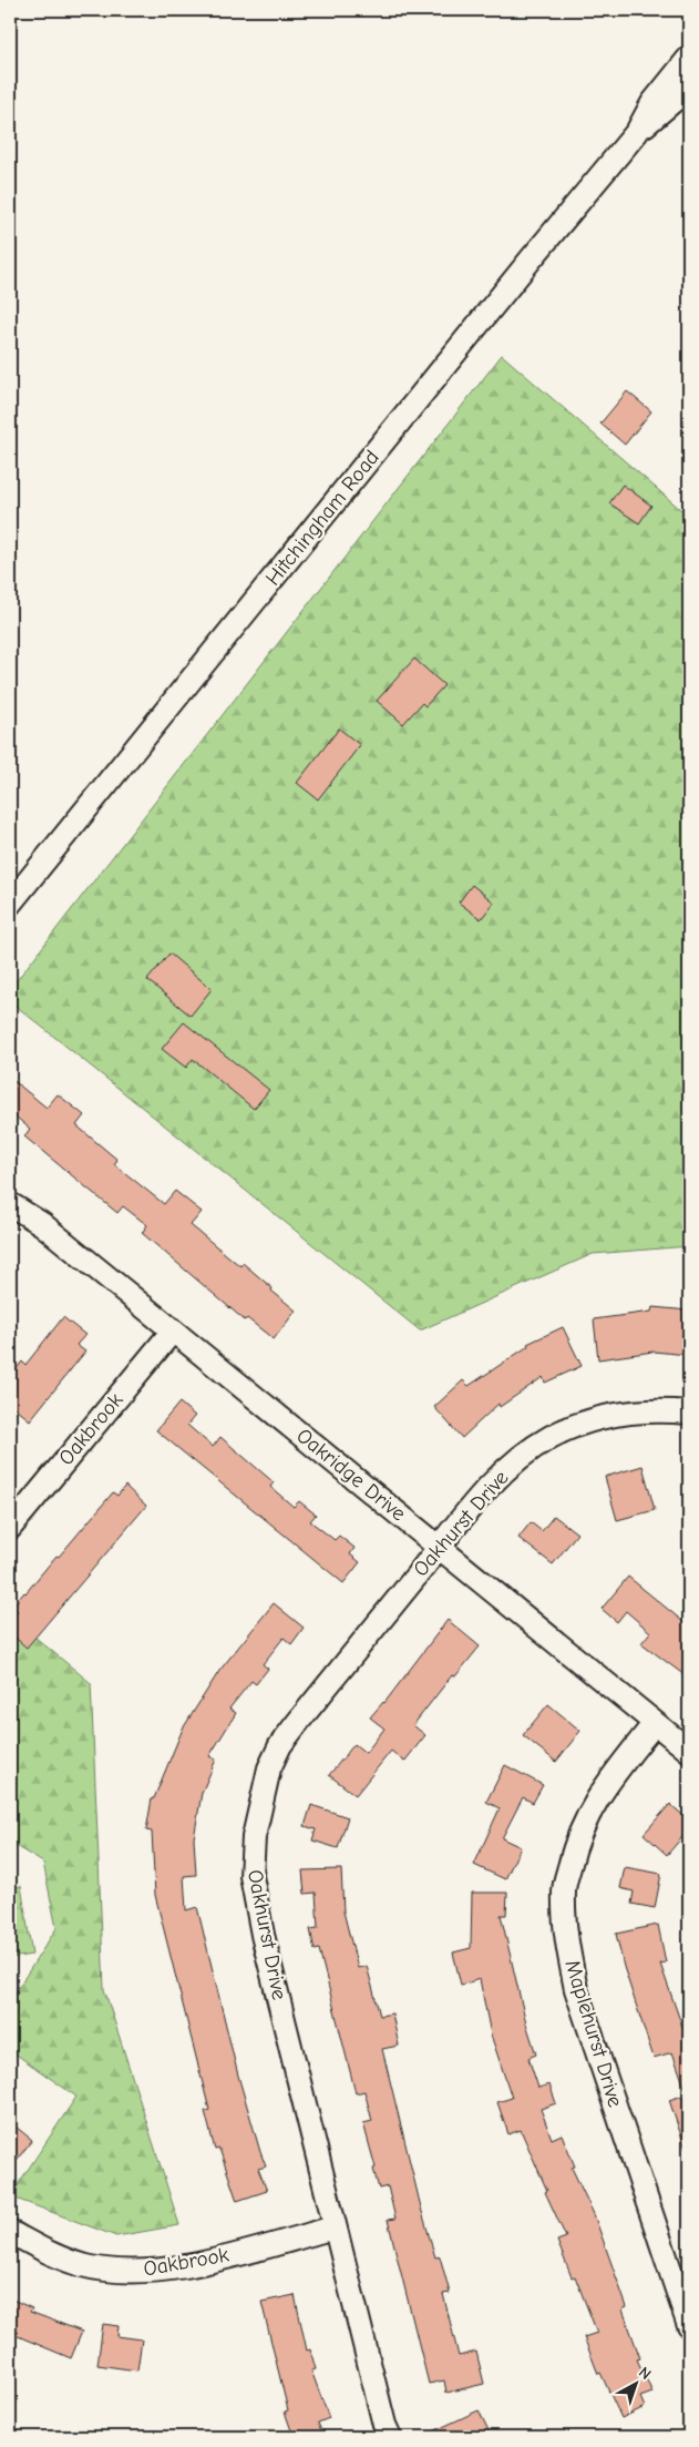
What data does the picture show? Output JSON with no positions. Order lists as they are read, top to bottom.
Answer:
{
  "streets": {
    "street": [
      "Hitchingham Road",
      "Oakbrook",
      "Oakridge Drive",
      "Oakhurst Drive",
      "Maplehurst Drive"
    ]
  },
  "crossings": [
    ["Oakbrook", "Oakridge Drive"],
    ["Oakbrook", "Oakhurst Drive"],
    ["Oakridge Drive", "Oakhurst Drive"],
    ["Oakridge Drive", "Maplehurst Drive"]
  ],
  "north": "top right"
}
